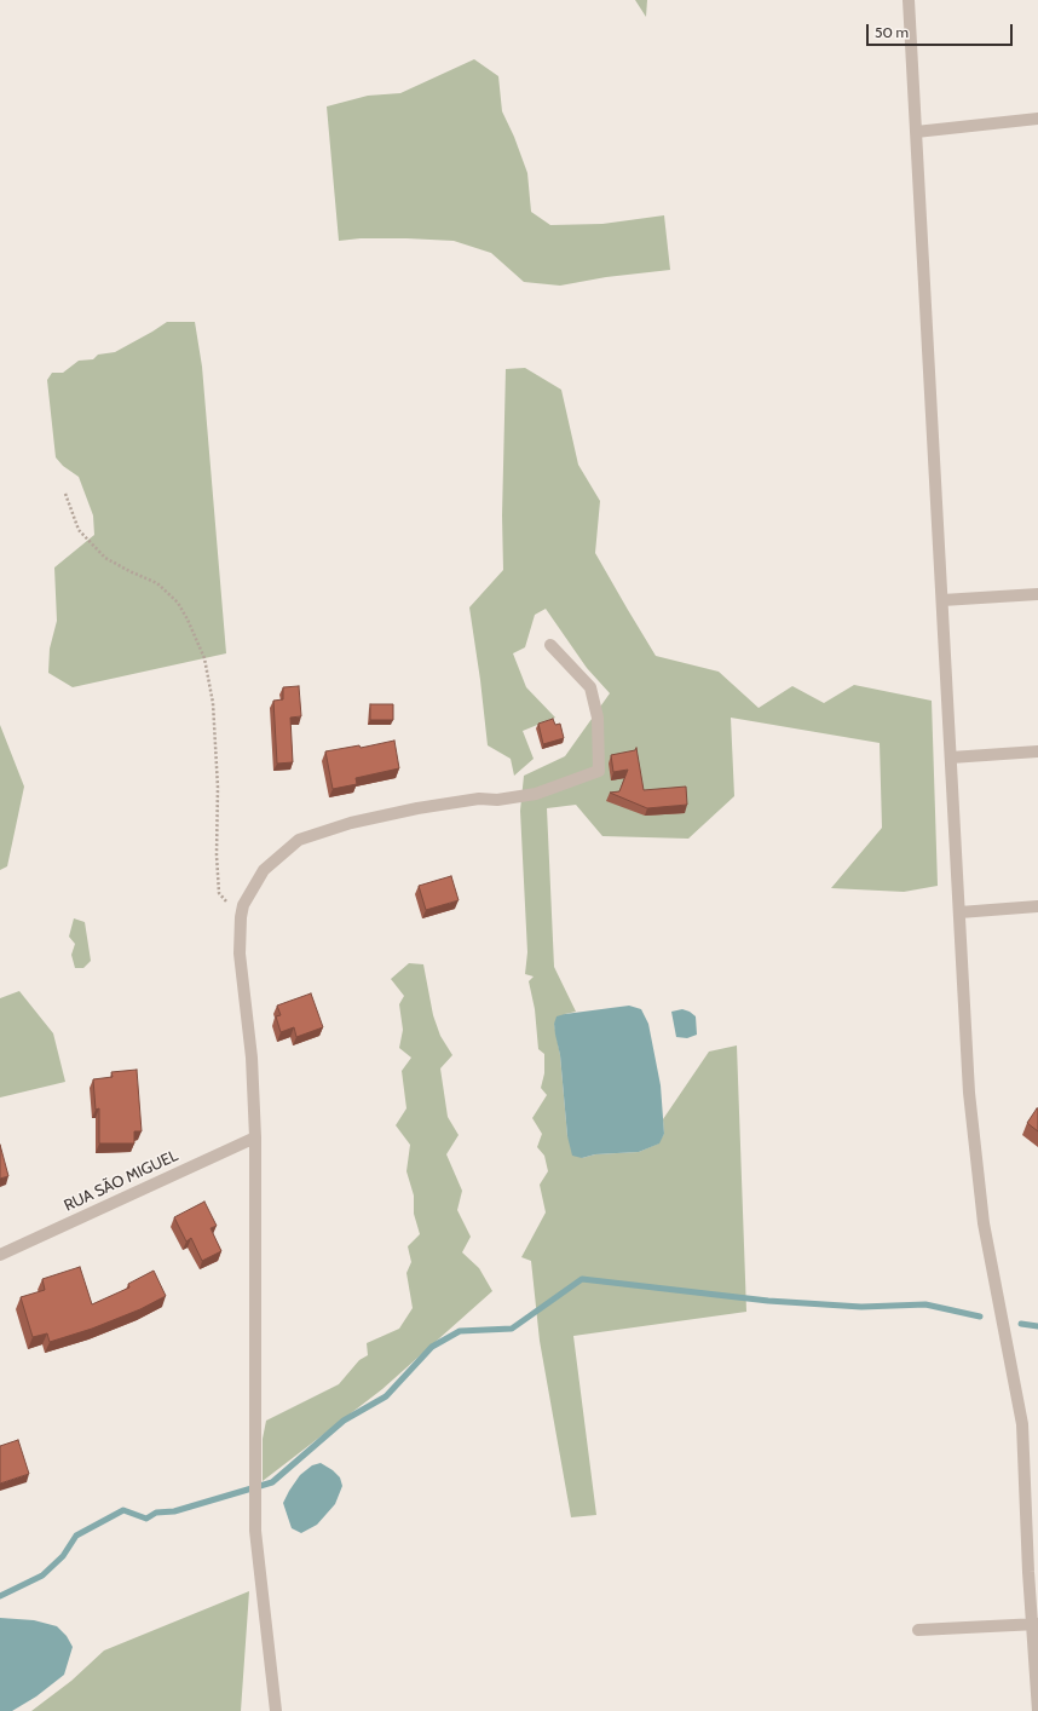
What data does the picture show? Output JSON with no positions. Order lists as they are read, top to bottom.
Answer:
{
  "streets": {
    "street": ["RUA SÃO MIGUEL"]
  },
  "scale_bar": "50 m"
}
